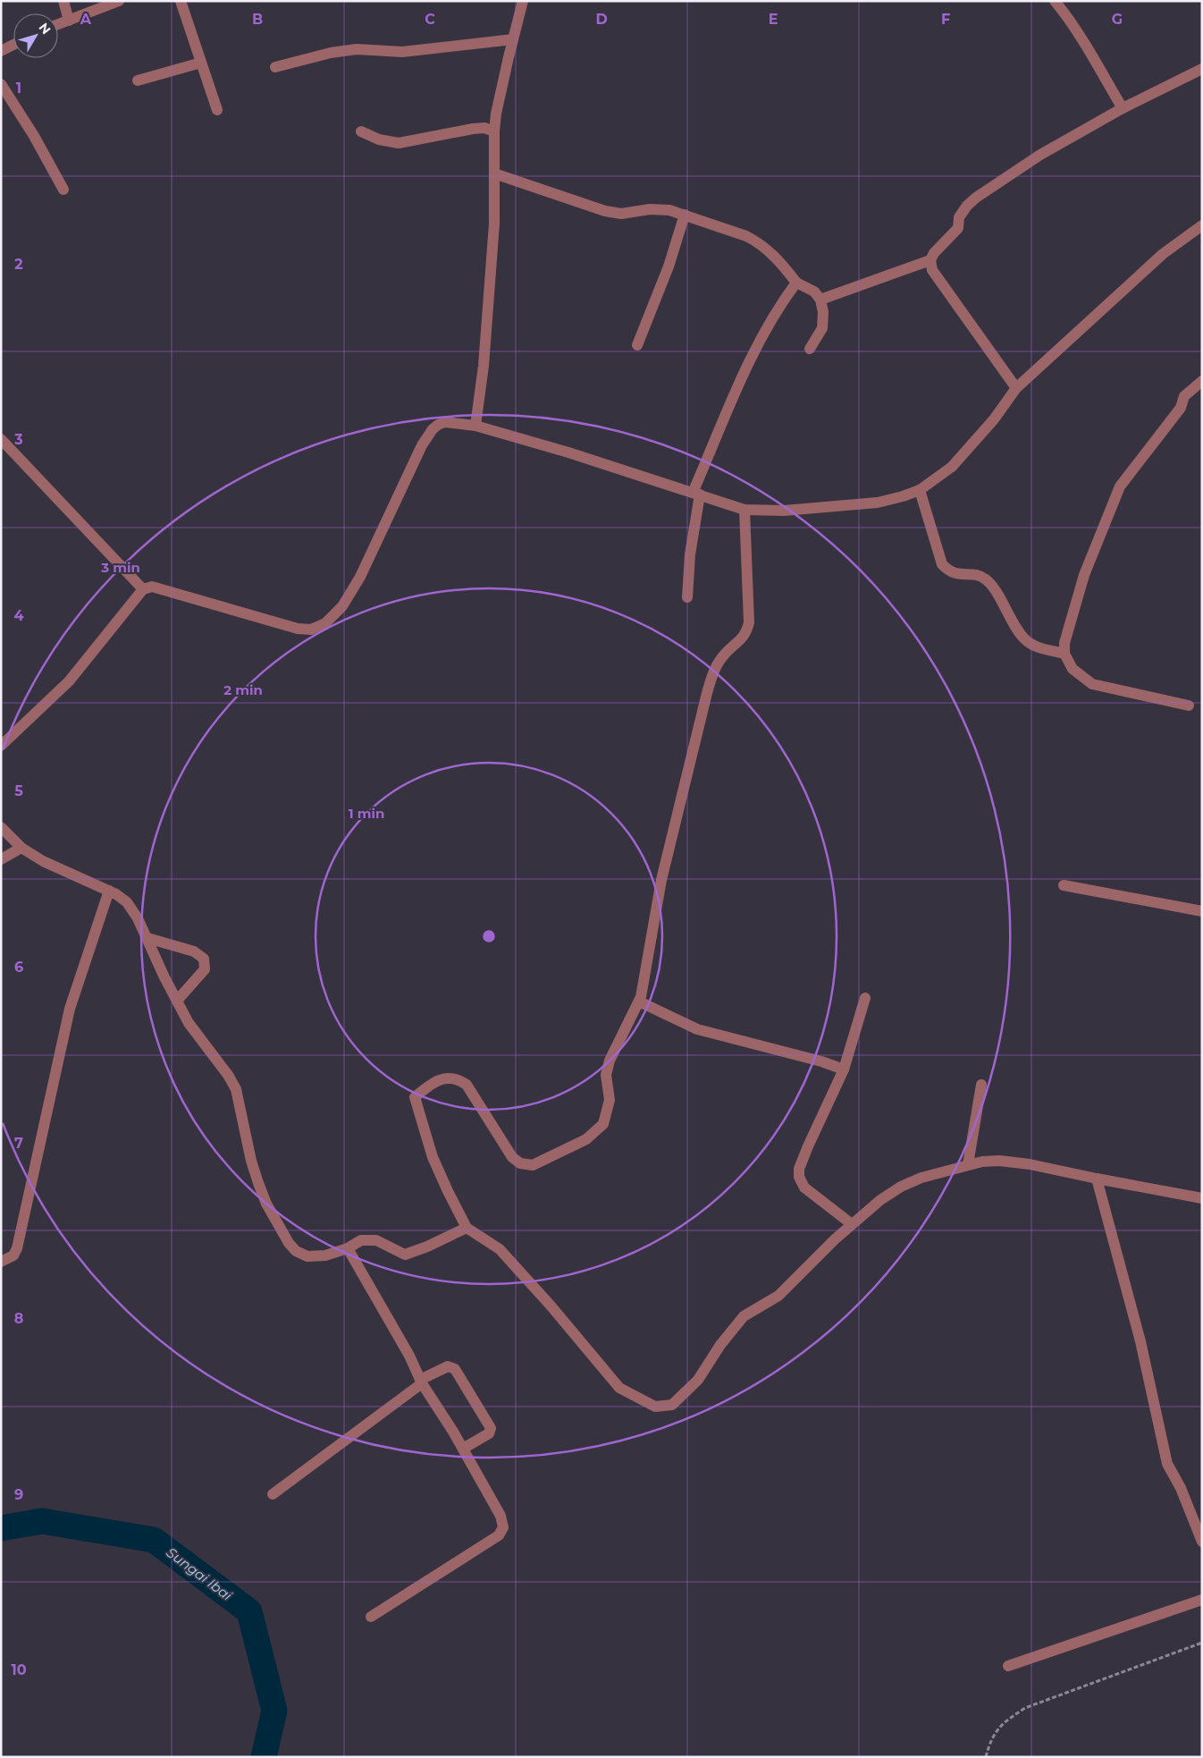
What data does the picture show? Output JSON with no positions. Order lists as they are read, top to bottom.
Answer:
{
  "water": ["Sungai Ibai"],
  "north": "top right",
  "grid": {
    "columns": [
      "A",
      "B",
      "C",
      "D",
      "E",
      "F",
      "G"
    ],
    "rows": [
      "1",
      "2",
      "3",
      "4",
      "5",
      "6",
      "7",
      "8",
      "9",
      "10"
    ]
  },
  "rings": ["3 min", "2 min", "1 min"]
}
